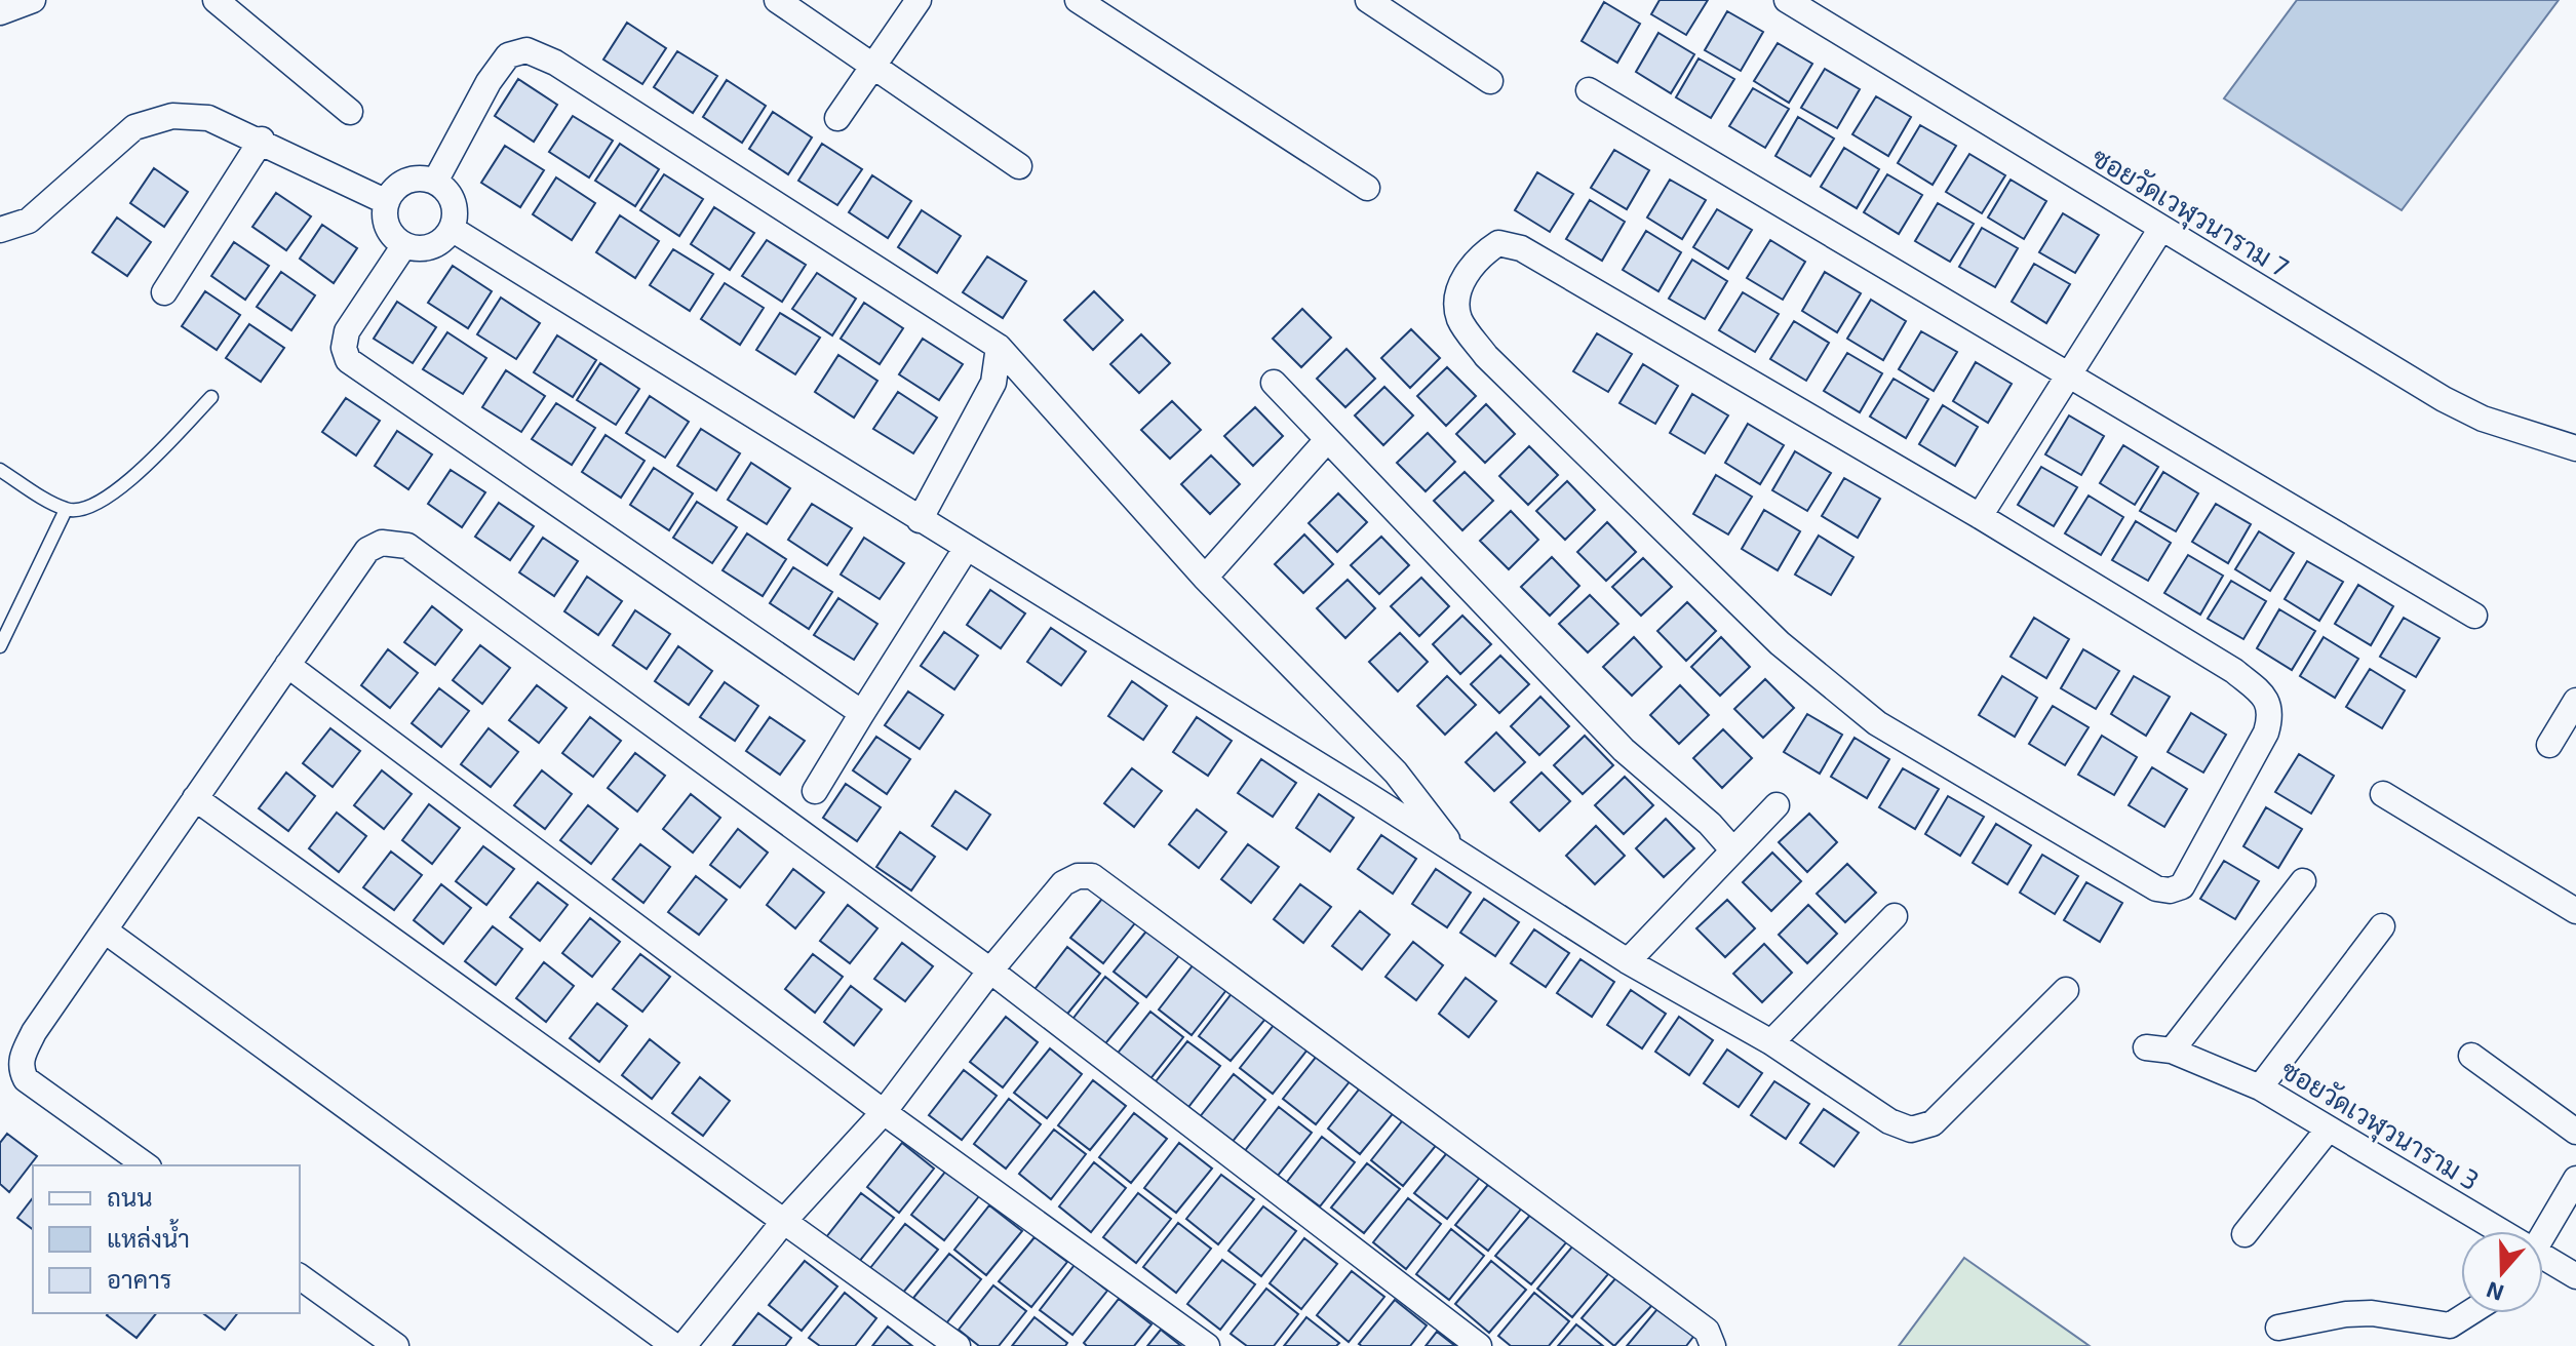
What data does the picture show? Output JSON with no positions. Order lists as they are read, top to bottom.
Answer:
{
  "streets": {
    "street": ["ซอยวัดเวฬุวนาราม 7", "ซอยวัดเวฬุวนาราม 3"]
  },
  "legend": ["ถนน", "แหล่งน้ำ", "อาคาร"],
  "north": "bottom"
}
